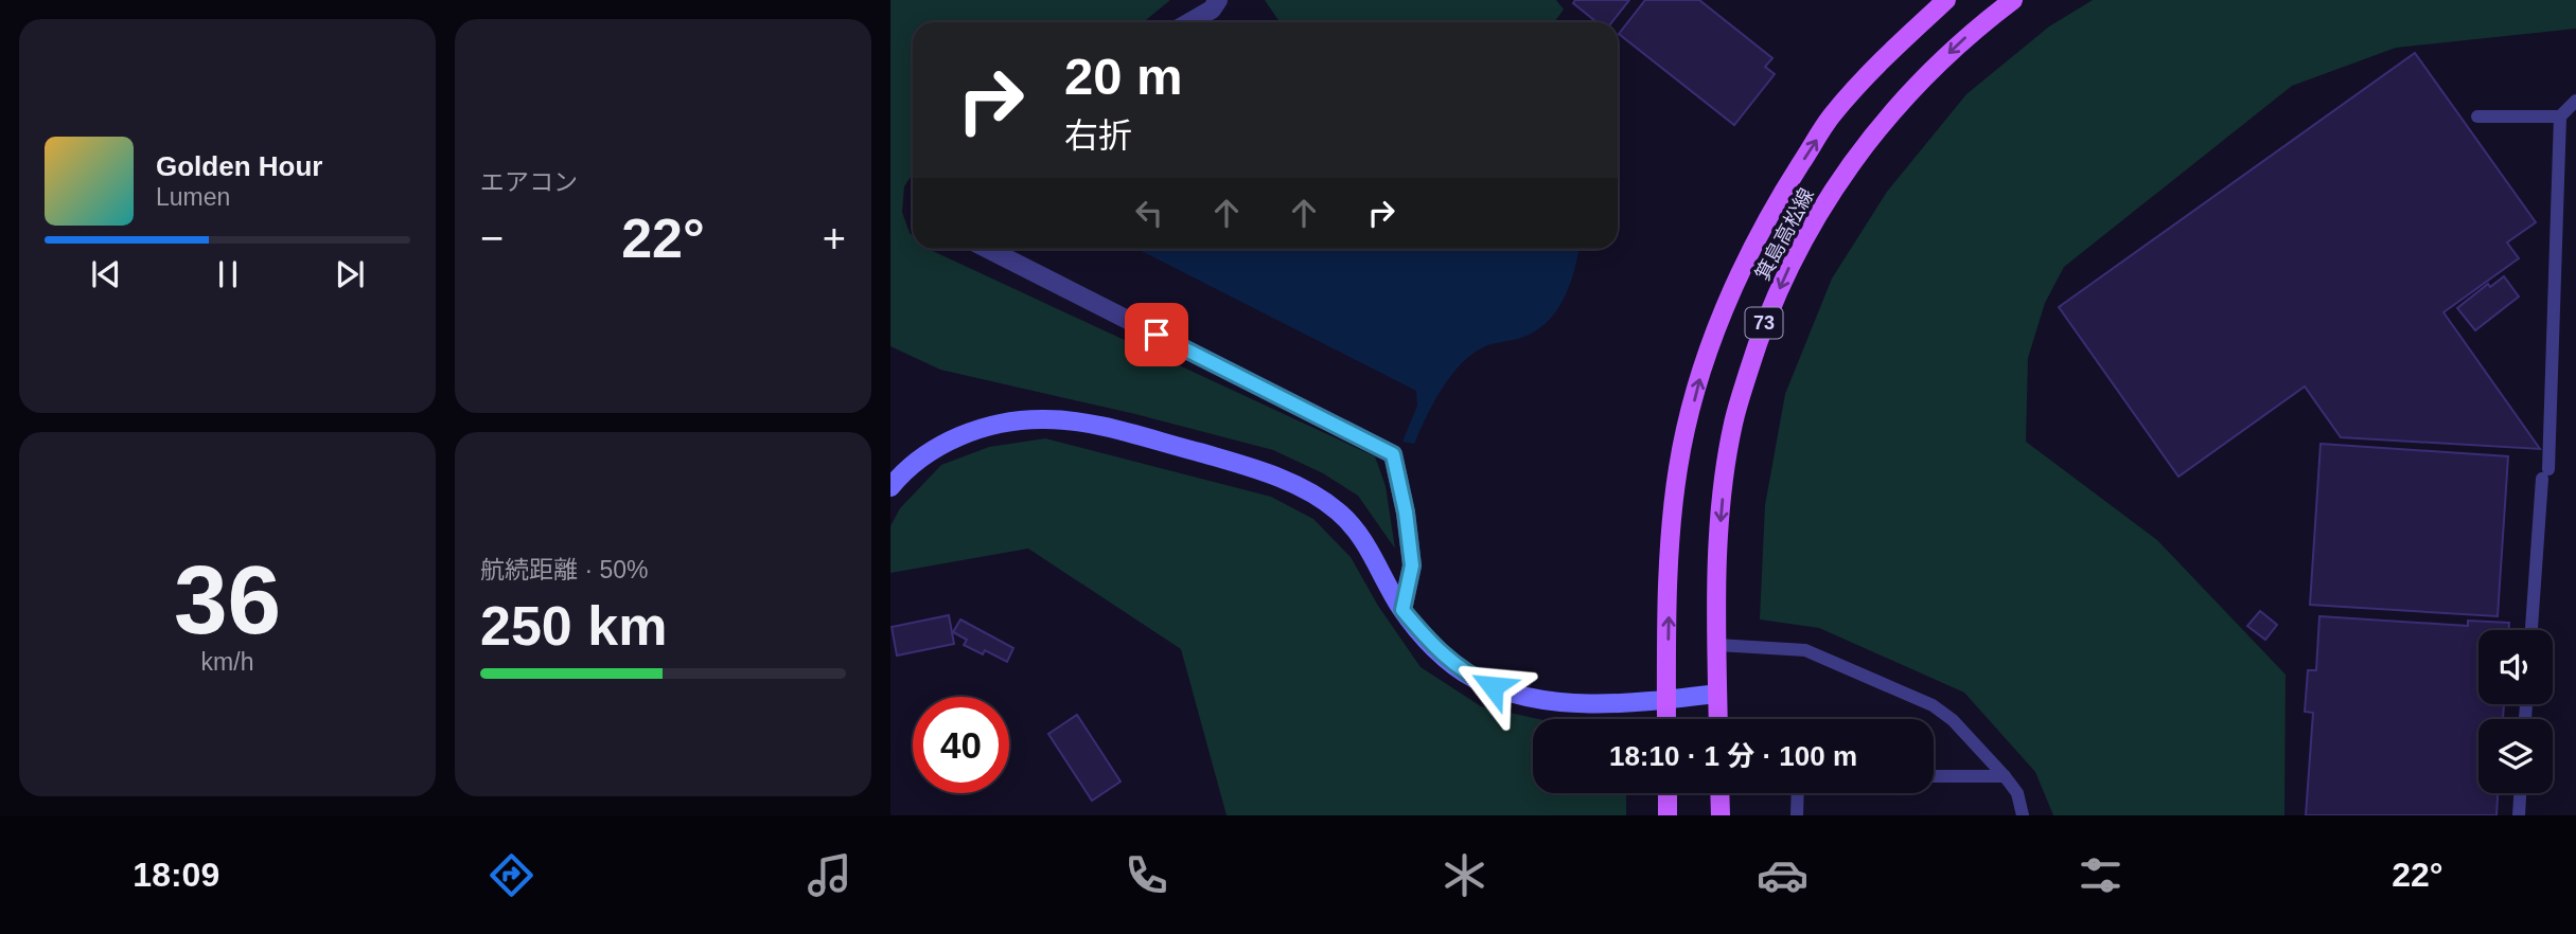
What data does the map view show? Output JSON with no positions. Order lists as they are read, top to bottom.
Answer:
{
  "streets": {
    "main road": ["箕島高松線", "73"]
  },
  "page": {
    "tile": [
      "エアコン",
      ["36", "km/h"],
      ["航続距離 · 50%", "250 km"]
    ],
    "turn": ["20 m", "右折"],
    "song": ["Golden Hour", "Lumen"],
    "heat": ["−", "22°", "+"],
    "limit": "40",
    "trip": "18:10 · 1 分 · 100 m",
    "tabs": ["18:09", "22°"]
  }
}
